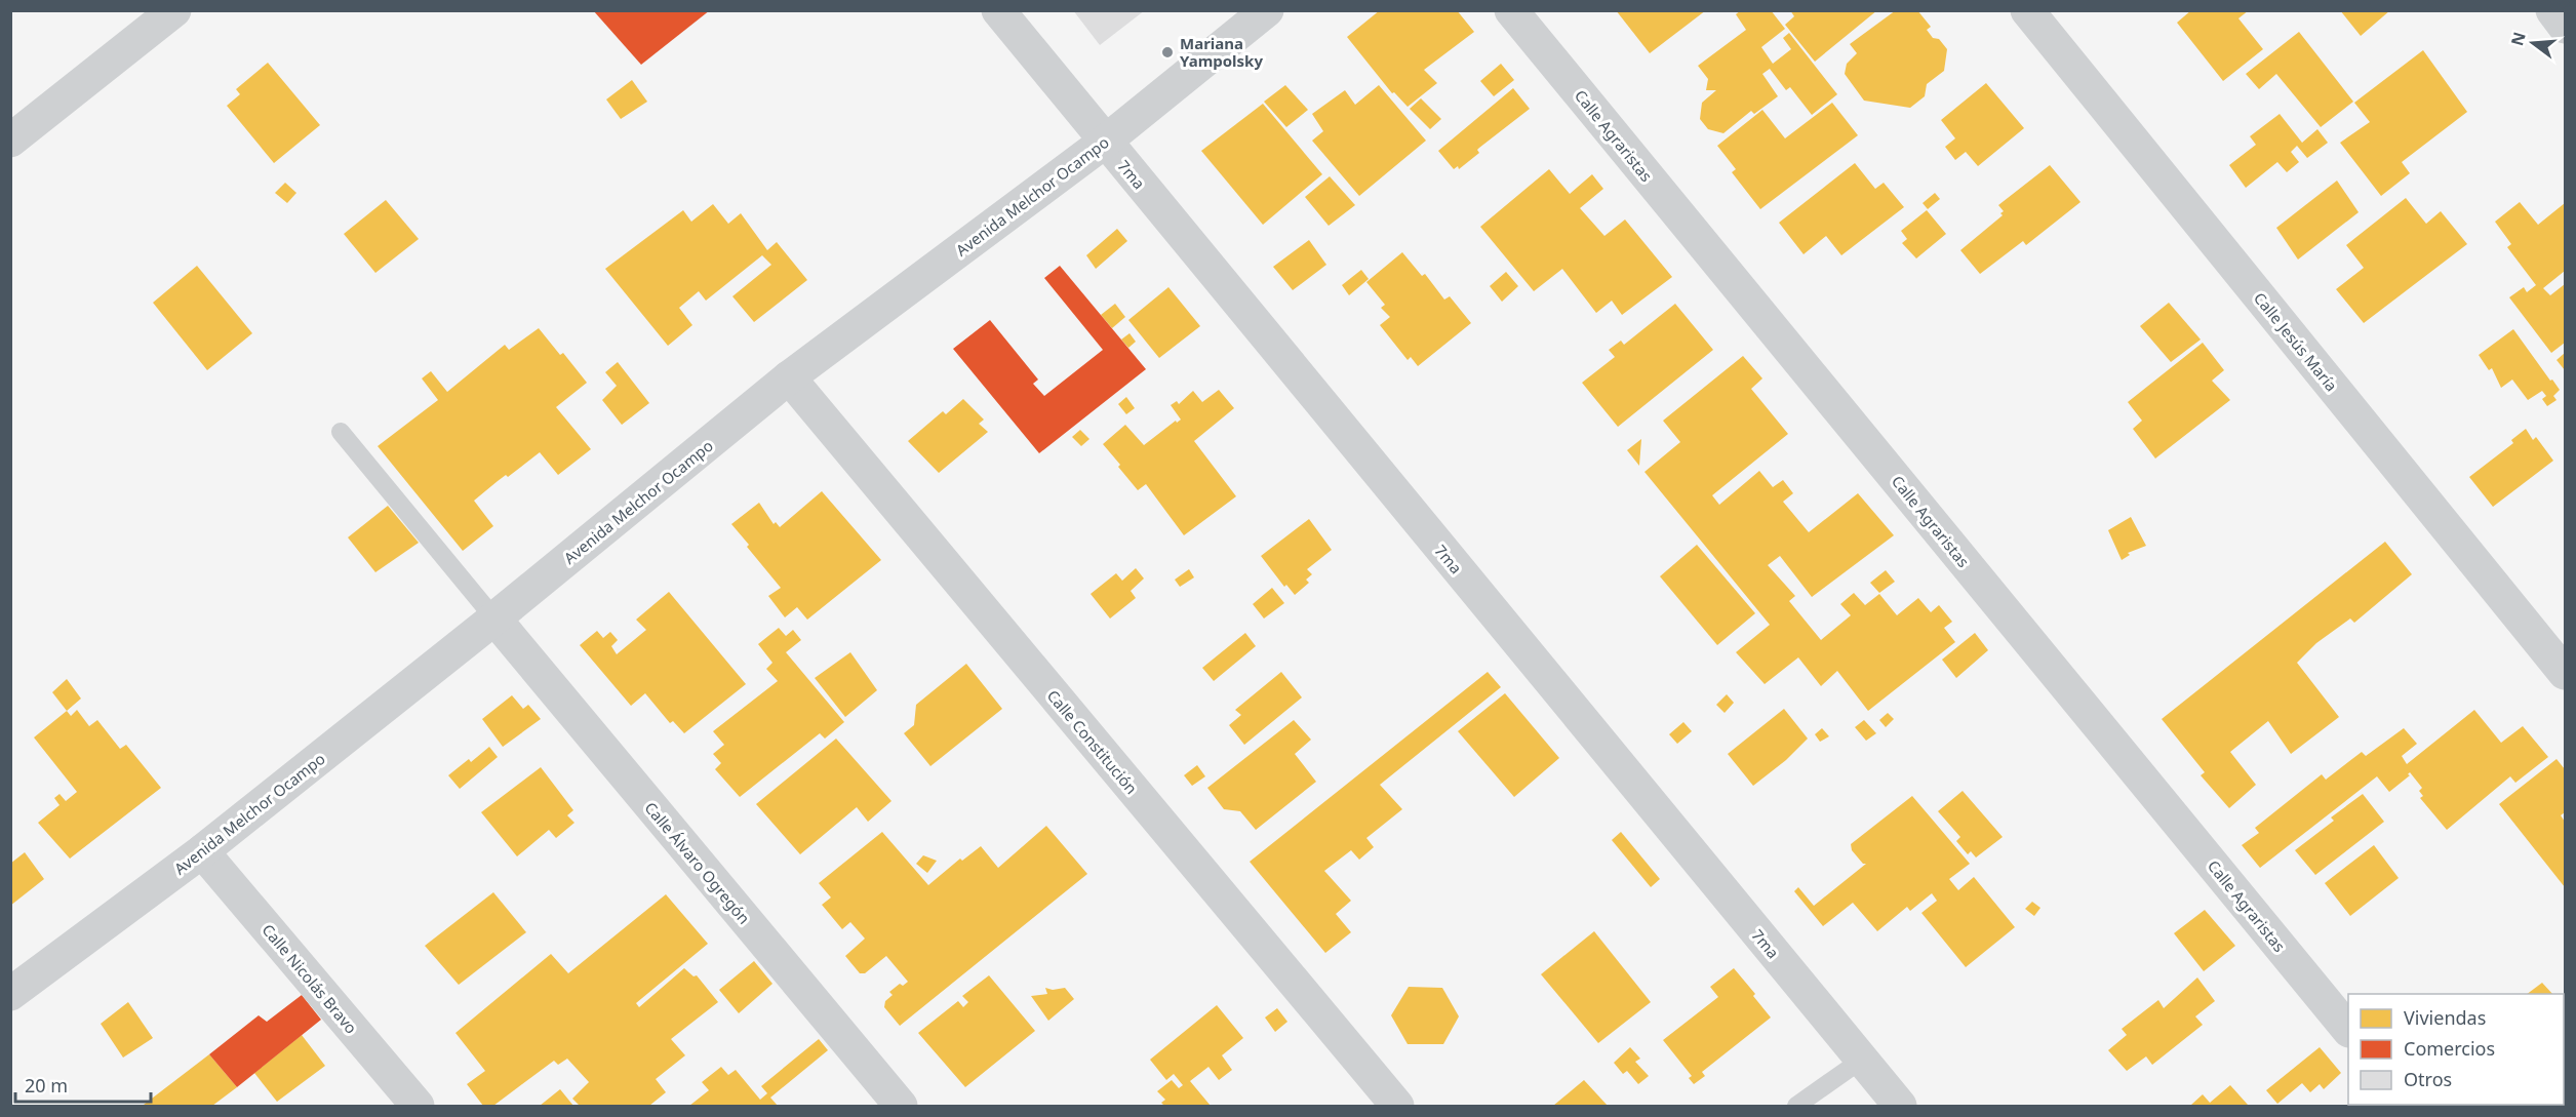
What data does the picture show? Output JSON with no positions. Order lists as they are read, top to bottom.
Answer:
{
  "streets": {
    "street": [
      "Calle Agraristas",
      "7ma",
      "Avenida Melchor Ocampo",
      "Calle Jesús María",
      "Calle Constitución",
      "Calle Álvaro Ogregón",
      "Calle Nicolás Bravo"
    ]
  },
  "crossings": [
    ["7ma", "Avenida Melchor Ocampo"],
    ["Avenida Melchor Ocampo", "Calle Constitución"],
    ["Avenida Melchor Ocampo", "Calle Álvaro Ogregón"],
    ["Avenida Melchor Ocampo", "Calle Nicolás Bravo"]
  ],
  "places": ["Mariana Yampolsky"],
  "legend": ["Viviendas", "Comercios", "Otros"],
  "scale_bar": "20 m",
  "north": "left"
}
